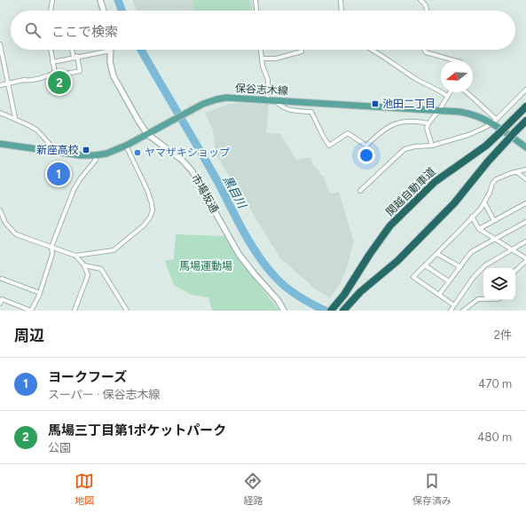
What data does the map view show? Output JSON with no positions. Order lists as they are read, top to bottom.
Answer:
{
  "streets": {
    "highway": ["関越自動車道"],
    "main road": ["保谷志木線"],
    "street": ["市場坂通"]
  },
  "crossings": [
    ["保谷志木線", "市場坂通"]
  ],
  "water": ["黒目川"],
  "parks": ["馬場運動場"],
  "places": {
    "transit": ["池田二丁目", "新座高校"],
    "other": ["ヤマザキショップ"]
  },
  "north": "left",
  "page": {
    "search": "ここで検索",
    "pins": ["2", "1"],
    "heading": ["周辺", "2件"],
    "list": [
      {
        "mark": "1",
        "name": "ヨークフーズ",
        "note": "スーパー · 保谷志木線",
        "value": "470 m"
      },
      {
        "mark": "2",
        "name": "馬場三丁目第1ポケットパーク",
        "note": "公園",
        "value": "480 m"
      }
    ],
    "nav": ["地図", "経路", "保存済み"]
  }
}
